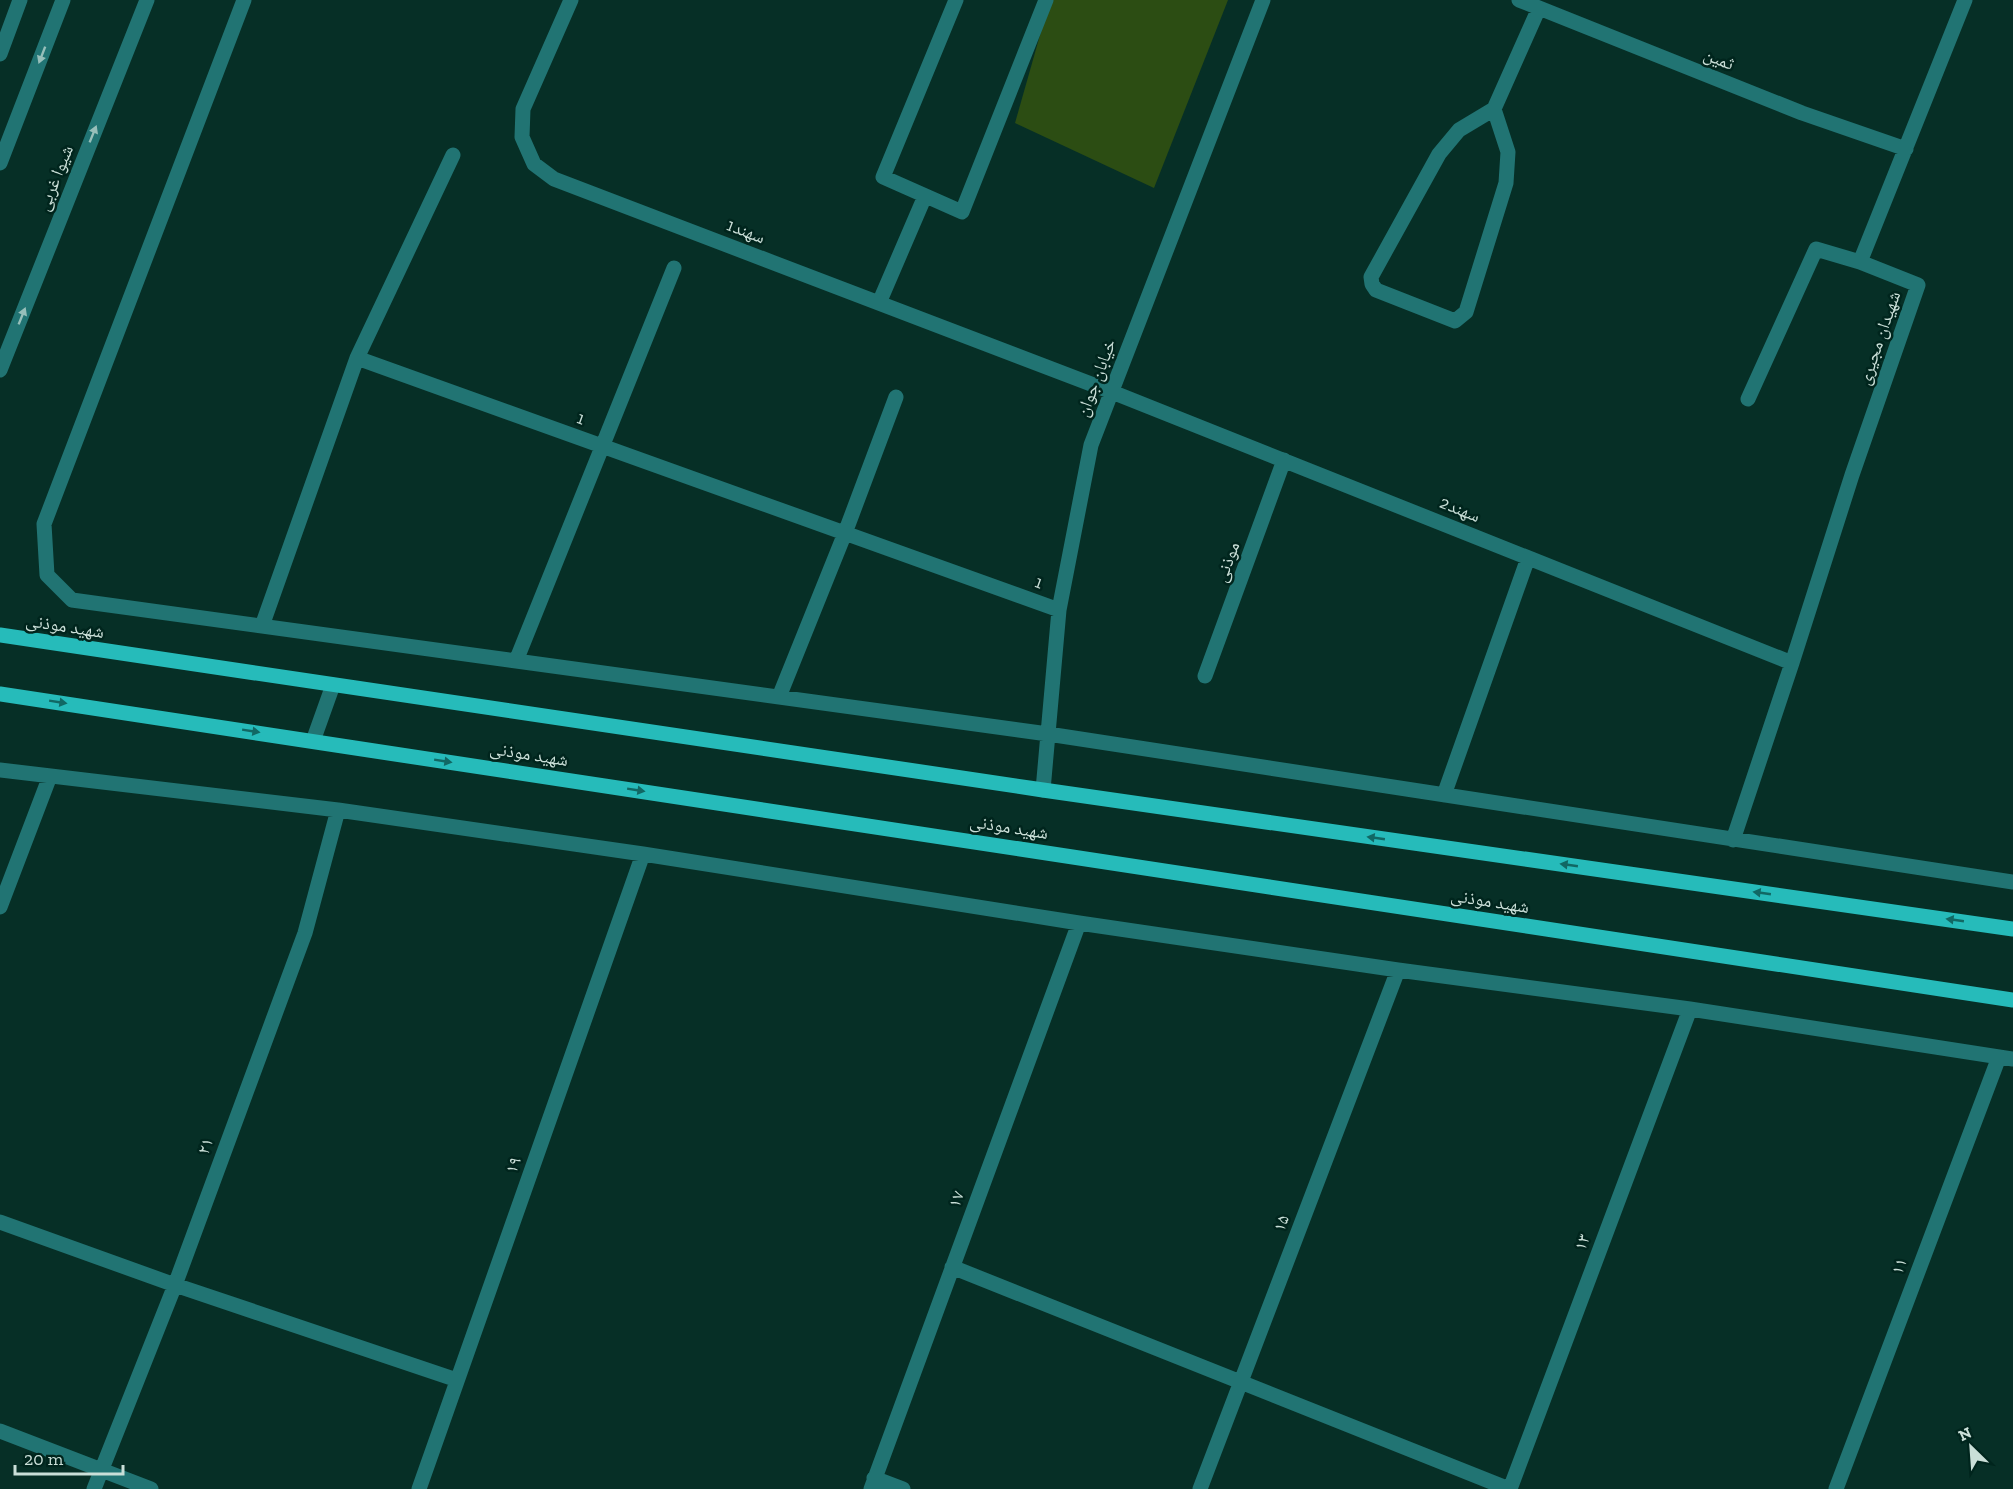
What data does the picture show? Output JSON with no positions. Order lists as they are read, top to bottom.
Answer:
{
  "streets": {
    "main road": ["شهید موذنی"],
    "street": [
      "ثمین",
      "شیوا غربی",
      "1سهند",
      "شهیدان مجیری",
      "خیابان جوان",
      "1",
      "2سهند",
      "موذنی",
      "۲۱",
      "۱۹",
      "۱۷",
      "۱۵",
      "۱۳",
      "۱۱"
    ]
  },
  "crossings": [
    ["1سهند", "خیابان جوان"],
    ["1سهند", "2سهند"],
    ["شهیدان مجیری", "2سهند"],
    ["خیابان جوان", "1"],
    ["خیابان جوان", "2سهند"],
    ["خیابان جوان", "شهید موذنی"],
    ["2سهند", "موذنی"]
  ],
  "scale_bar": "20 m",
  "north": "top left"
}
